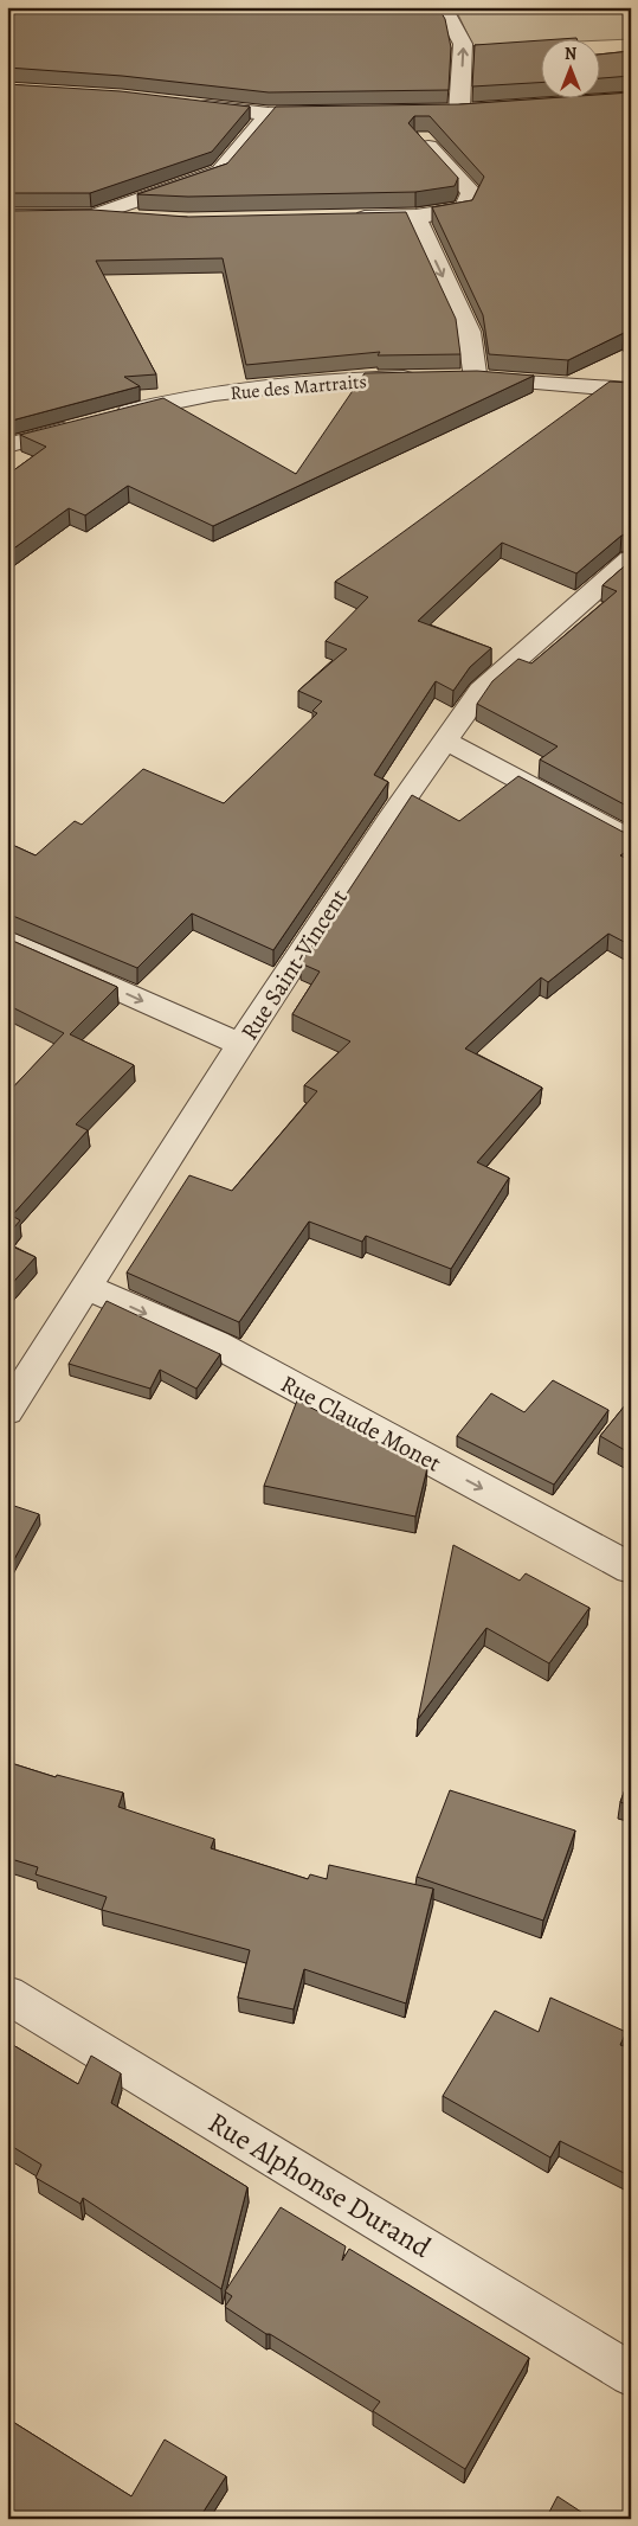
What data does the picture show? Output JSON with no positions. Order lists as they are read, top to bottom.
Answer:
{
  "streets": {
    "street": [
      "Rue des Martraits",
      "Rue Saint-Vincent",
      "Rue Claude Monet",
      "Rue Alphonse Durand"
    ]
  },
  "crossings": [
    ["Rue Saint-Vincent", "Rue Claude Monet"]
  ],
  "one_way": ["Rue Claude Monet"],
  "north": "top"
}
